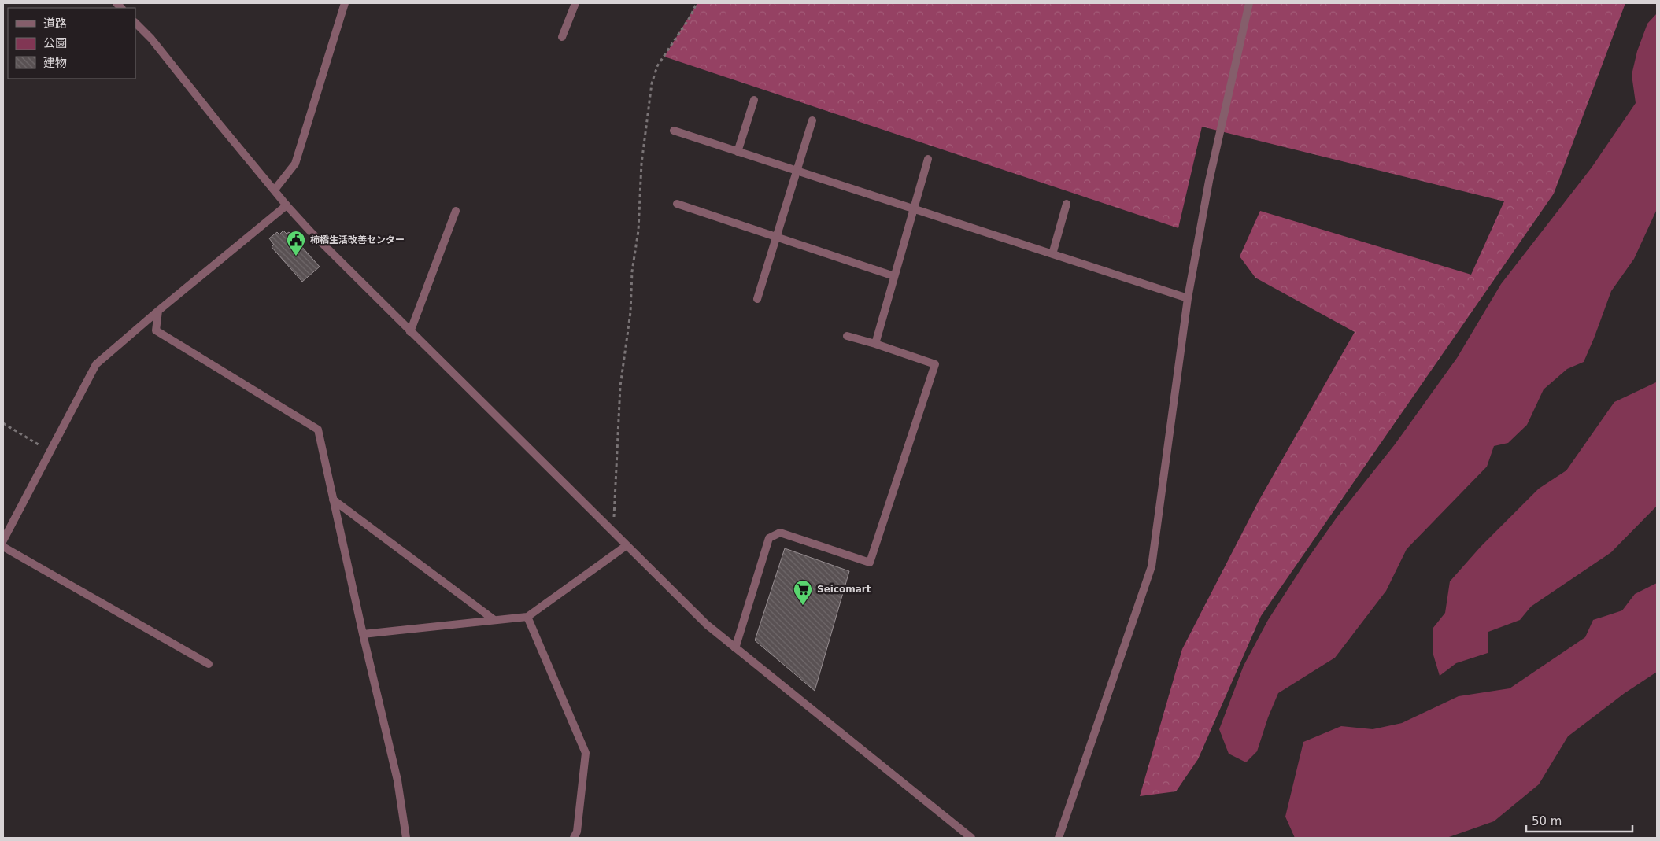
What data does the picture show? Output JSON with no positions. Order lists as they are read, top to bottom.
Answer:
{
  "places": {
    "public building": ["柿橋生活改善センター"],
    "supermarket": ["Seicomart"]
  },
  "legend": ["道路", "公園", "建物"],
  "scale_bar": "50 m"
}
